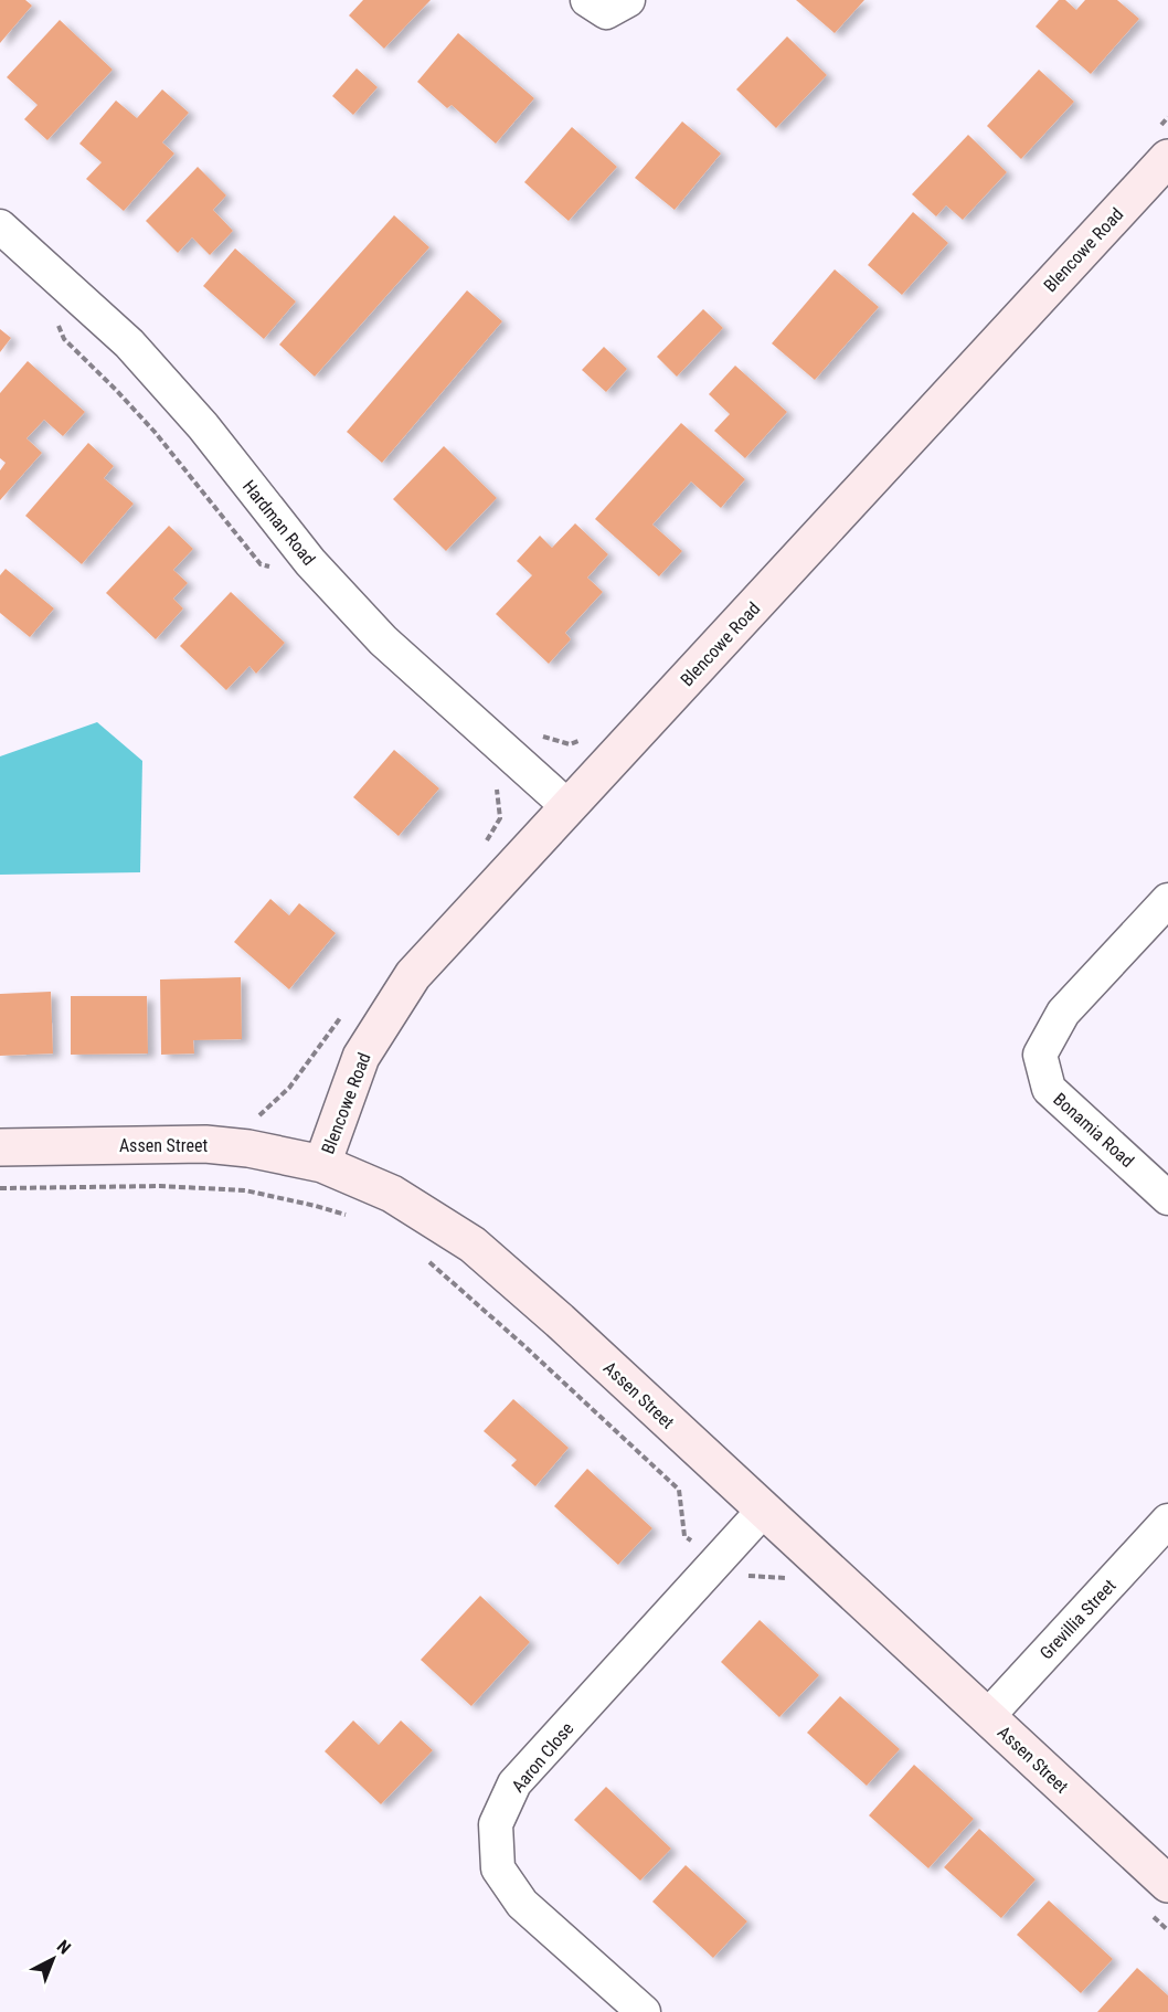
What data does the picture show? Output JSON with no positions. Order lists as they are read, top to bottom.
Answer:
{
  "streets": {
    "street": [
      "Blencowe Road",
      "Hardman Road",
      "Bonamia Road",
      "Assen Street",
      "Grevillia Street",
      "Aaron Close"
    ]
  },
  "crossings": [
    ["Blencowe Road", "Hardman Road"],
    ["Blencowe Road", "Assen Street"],
    ["Assen Street", "Grevillia Street"],
    ["Assen Street", "Aaron Close"]
  ],
  "north": "top right"
}
